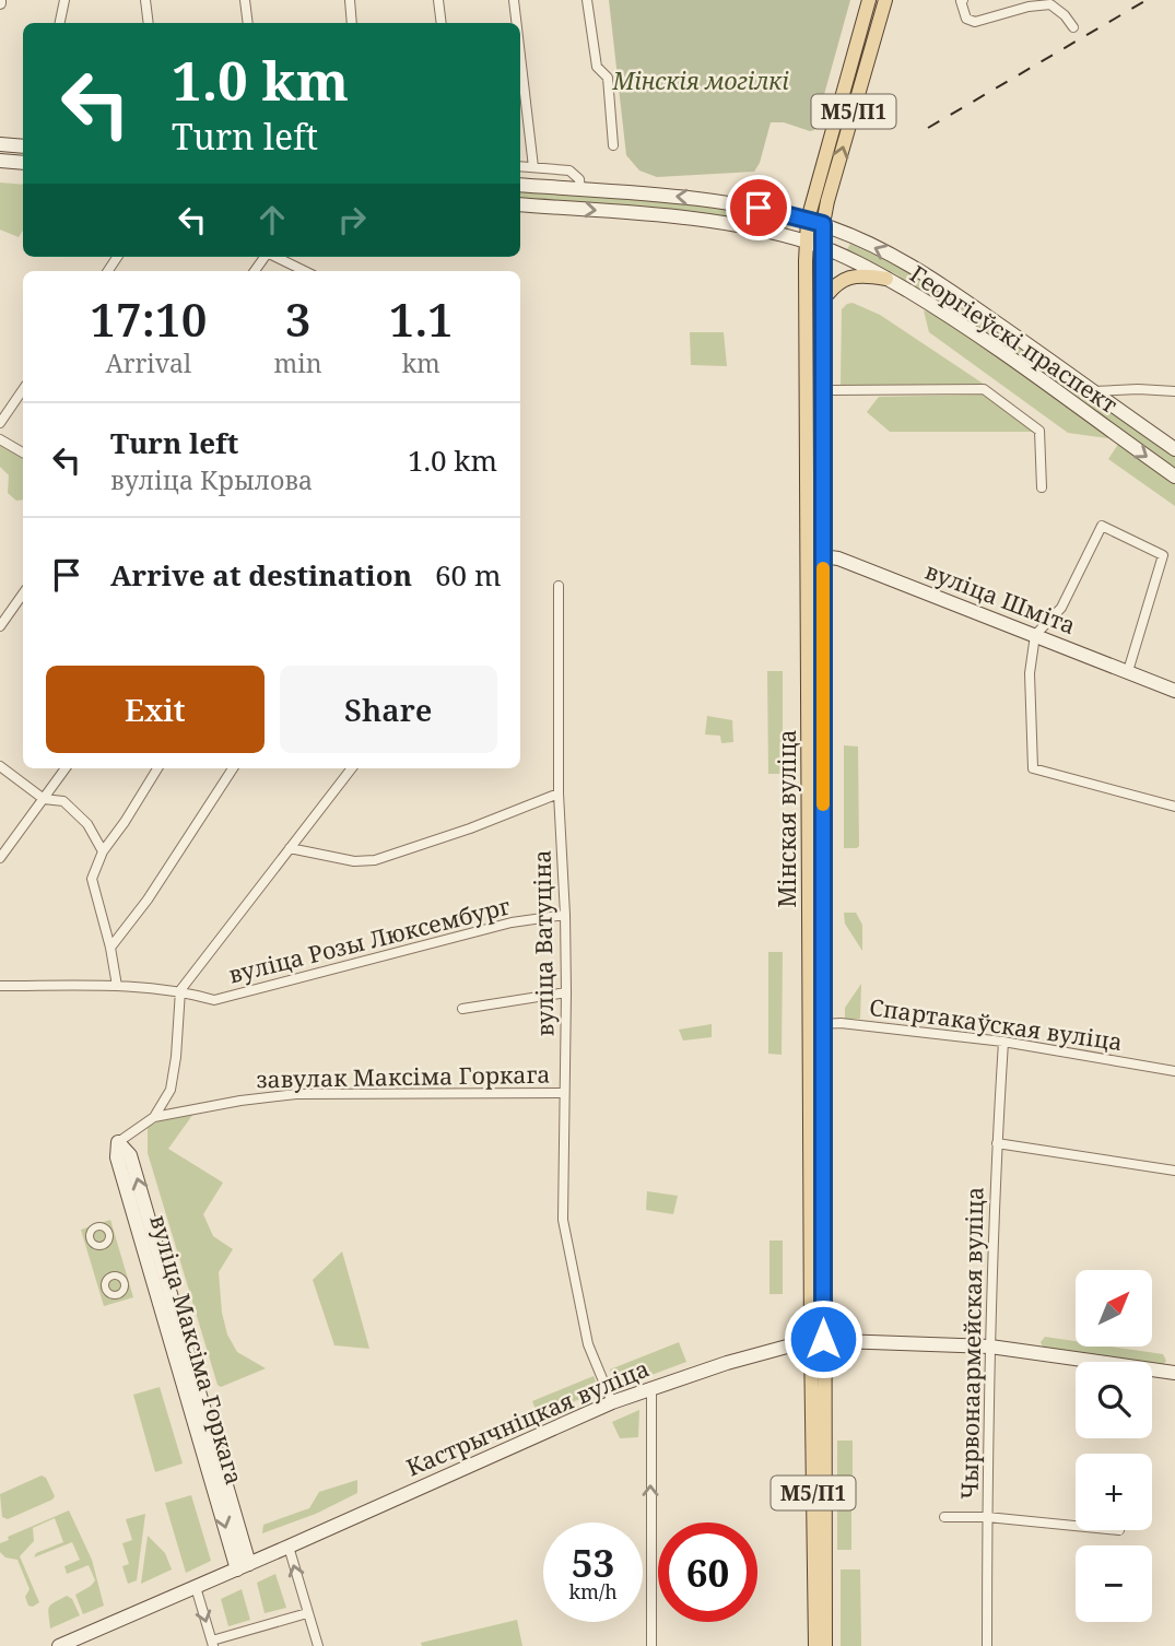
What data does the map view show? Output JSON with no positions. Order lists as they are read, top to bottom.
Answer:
{
  "streets": {
    "main road": [
      "М5/П1",
      "Георгіеўскі праспект",
      "вуліца Шміта",
      "Мінская вуліца",
      "вуліца Максіма Горкага",
      "Кастрычніцкая вуліца"
    ],
    "street": [
      "вуліца Розы Люксембург",
      "вуліца Ватуціна",
      "Спартакаўская вуліца",
      "завулак Максіма Горкага",
      "Чырвонаармейская вуліца"
    ]
  },
  "crossings": [
    ["Георгіеўскі праспект", "Мінская вуліца"],
    ["вуліца Шміта", "Мінская вуліца"],
    ["Мінская вуліца", "Спартакаўская вуліца"],
    ["Мінская вуліца", "Кастрычніцкая вуліца"],
    ["вуліца Розы Люксембург", "вуліца Ватуціна"],
    ["вуліца Розы Люксембург", "вуліца Максіма Горкага"],
    ["вуліца Ватуціна", "завулак Максіма Горкага"],
    ["вуліца Ватуціна", "Кастрычніцкая вуліца"],
    ["Спартакаўская вуліца", "Чырвонаармейская вуліца"],
    ["завулак Максіма Горкага", "вуліца Максіма Горкага"],
    ["Чырвонаармейская вуліца", "Кастрычніцкая вуліца"],
    ["вуліца Максіма Горкага", "Кастрычніцкая вуліца"]
  ],
  "parks": ["Мінскія могілкі"],
  "north": "top right",
  "page": {
    "turn": ["1.0 km", "Turn left"],
    "eta": [
      "17:10",
      "Arrival",
      "3",
      "min",
      "1.1",
      "km"
    ],
    "list": [
      {
        "name": "Turn left",
        "note": "вуліца Крылова",
        "value": "1.0 km"
      },
      {
        "name": "Arrive at destination",
        "value": "60 m"
      }
    ],
    "buttons": ["Exit", "Share"],
    "map_buttons": ["+", "−"],
    "speed": "53 km/h",
    "limit": "60"
  }
}
